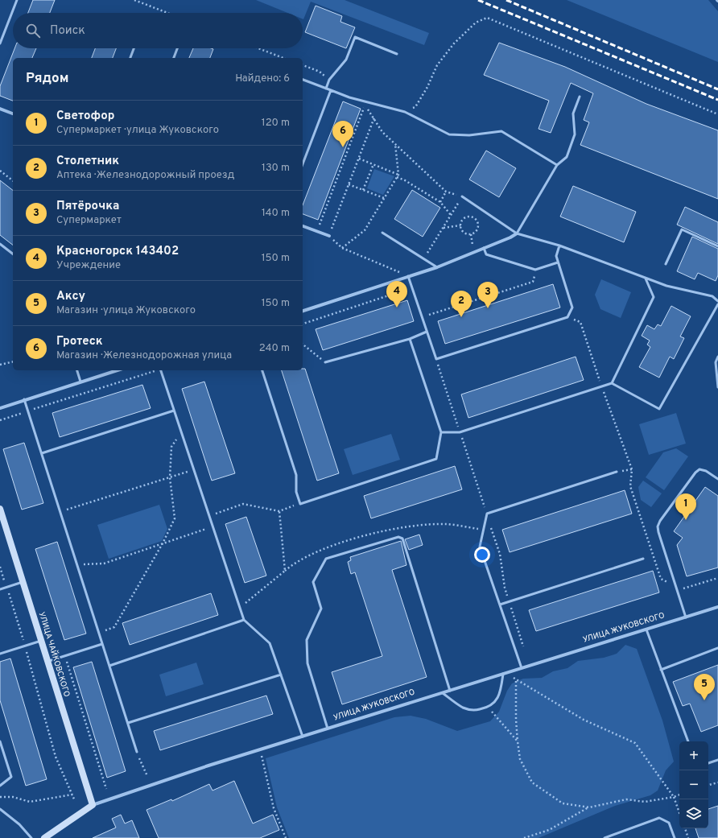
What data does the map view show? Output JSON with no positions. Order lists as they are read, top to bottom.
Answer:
{
  "streets": {
    "street": ["УЛИЦА ЖУКОВСКОГО", "УЛИЦА ЧАЙКОВСКОГО"]
  },
  "crossings": [
    ["УЛИЦА ЖУКОВСКОГО", "УЛИЦА ЧАЙКОВСКОГО"]
  ],
  "page": {
    "search": "Поиск",
    "heading": ["Рядом", "Найдено: 6"],
    "list": [
      {
        "mark": "1",
        "name": "Светофор",
        "note": "Супермаркет · улица Жуковского",
        "value": "120 m"
      },
      {
        "mark": "2",
        "name": "Столетник",
        "note": "Аптека · Железнодорожный проезд",
        "value": "130 m"
      },
      {
        "mark": "3",
        "name": "Пятёрочка",
        "note": "Супермаркет",
        "value": "140 m"
      },
      {
        "mark": "4",
        "name": "Красногорск 143402",
        "note": "Учреждение",
        "value": "150 m"
      },
      {
        "mark": "5",
        "name": "Аксу",
        "note": "Магазин · улица Жуковского",
        "value": "150 m"
      },
      {
        "mark": "6",
        "name": "Гротеск",
        "note": "Магазин · Железнодорожная улица",
        "value": "240 m"
      }
    ],
    "pins": [
      "6",
      "4",
      "3",
      "2",
      "1",
      "5"
    ],
    "map_buttons": ["+", "−"]
  }
}
